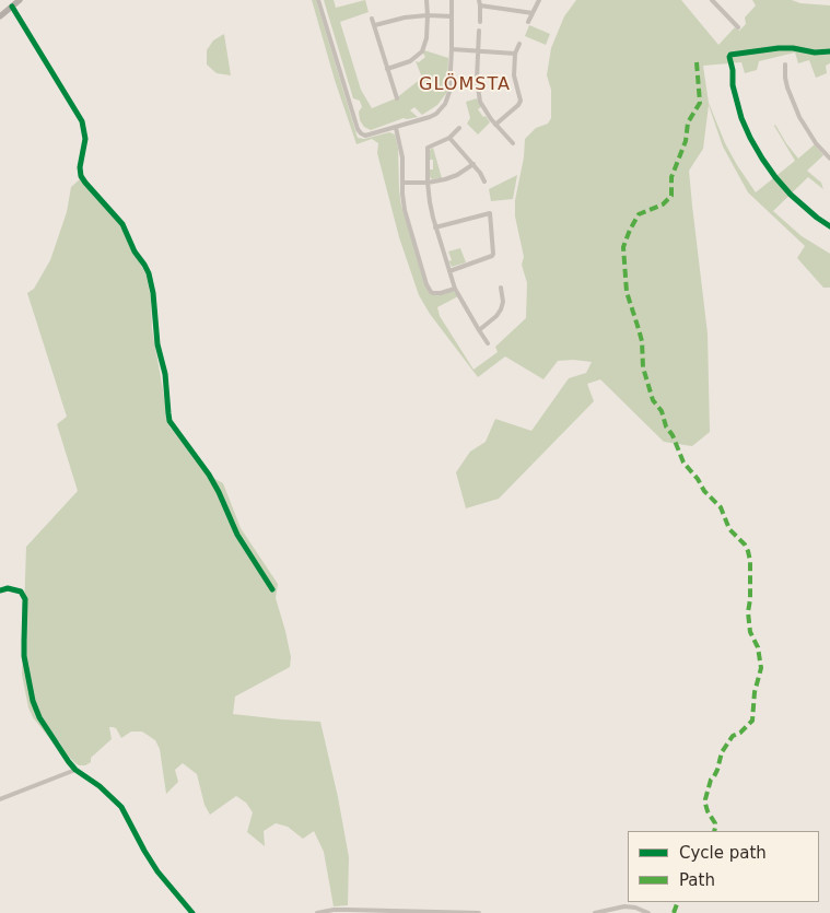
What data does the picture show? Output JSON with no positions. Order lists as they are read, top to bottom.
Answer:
{
  "districts": ["GLÖMSTA"],
  "legend": ["Cycle path", "Path"]
}
